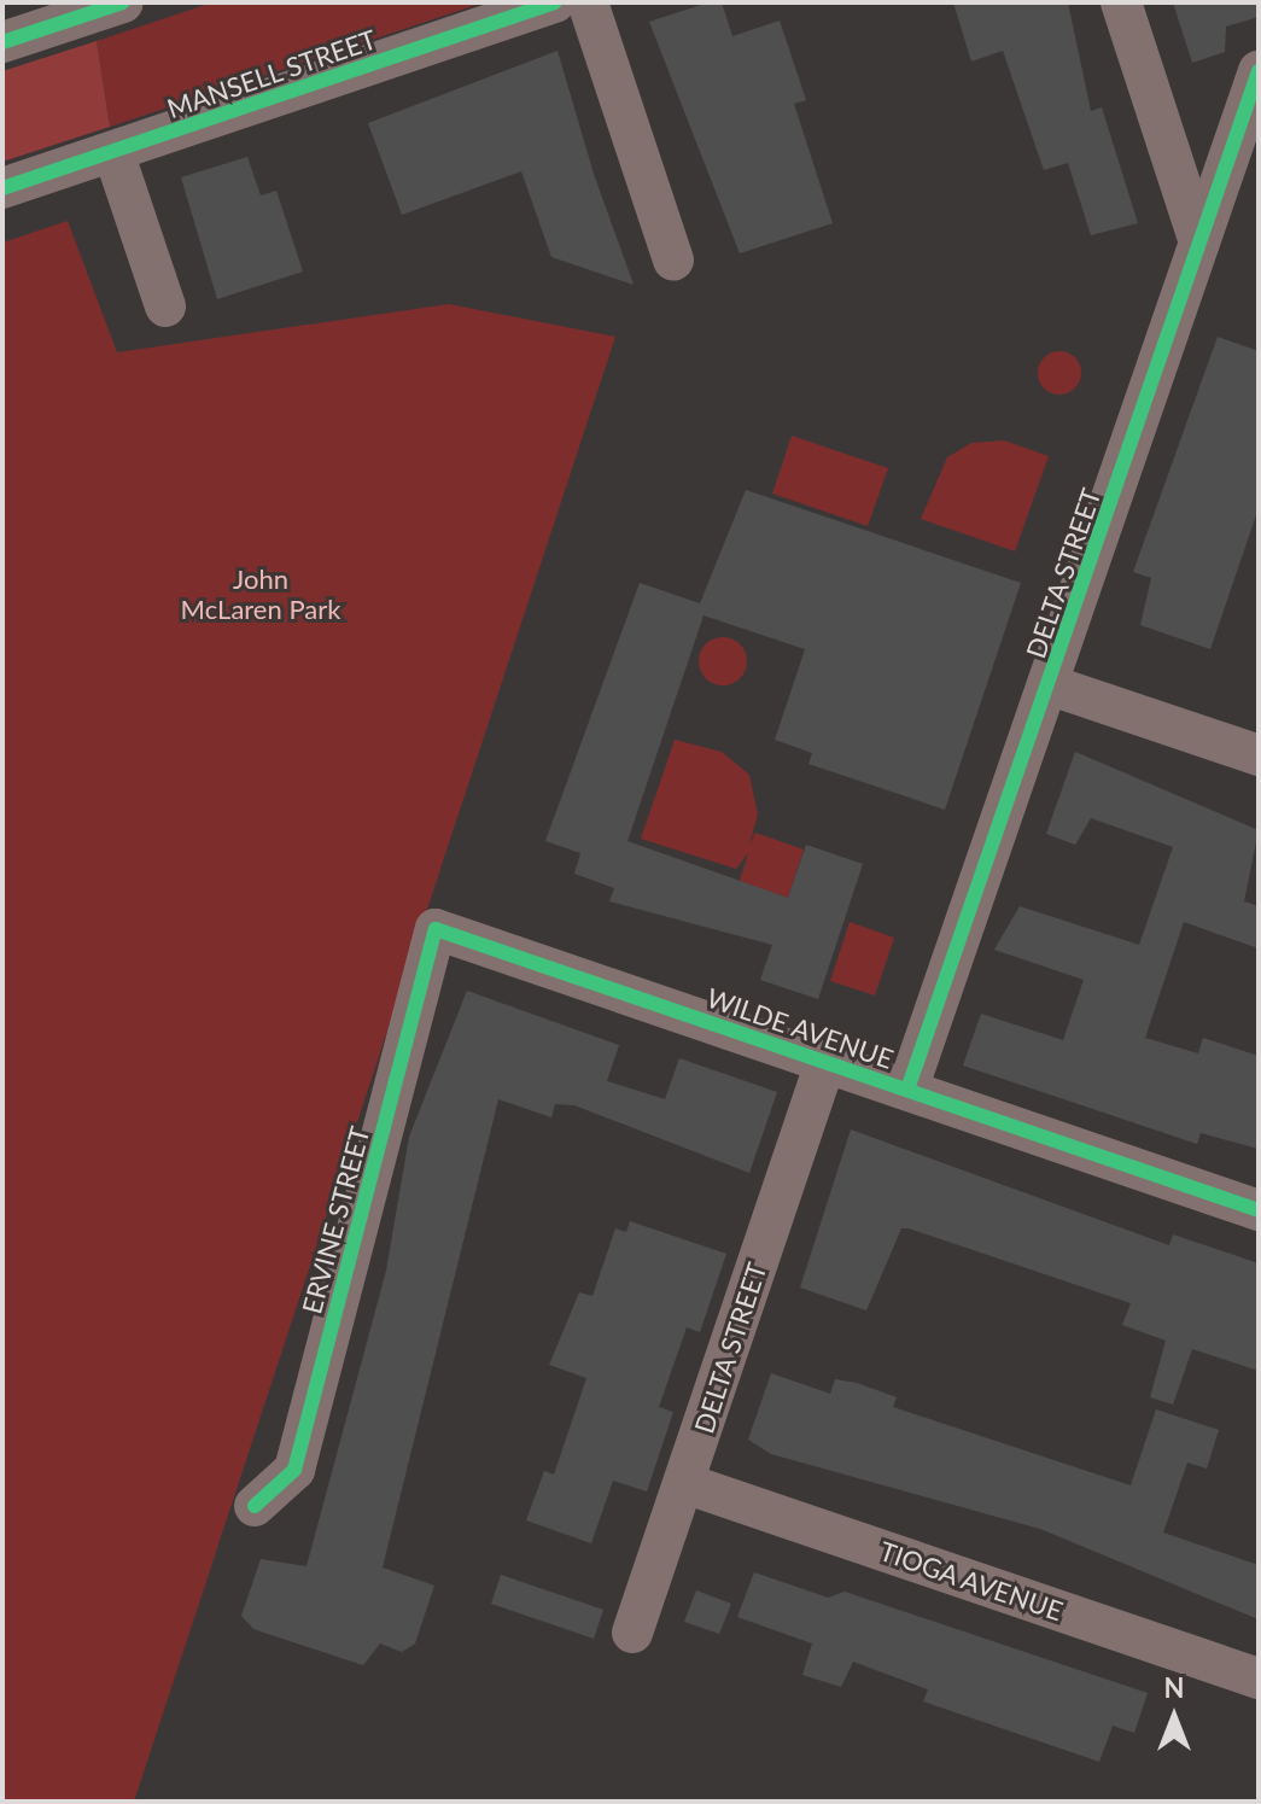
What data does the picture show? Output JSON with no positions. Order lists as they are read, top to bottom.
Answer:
{
  "streets": {
    "street": [
      "MANSELL STREET",
      "DELTA STREET",
      "WILDE AVENUE",
      "ERVINE STREET",
      "TIOGA AVENUE"
    ]
  },
  "crossings": [
    ["DELTA STREET", "WILDE AVENUE"],
    ["DELTA STREET", "TIOGA AVENUE"],
    ["WILDE AVENUE", "ERVINE STREET"]
  ],
  "parks": ["John McLaren Park"],
  "north": "top"
}
